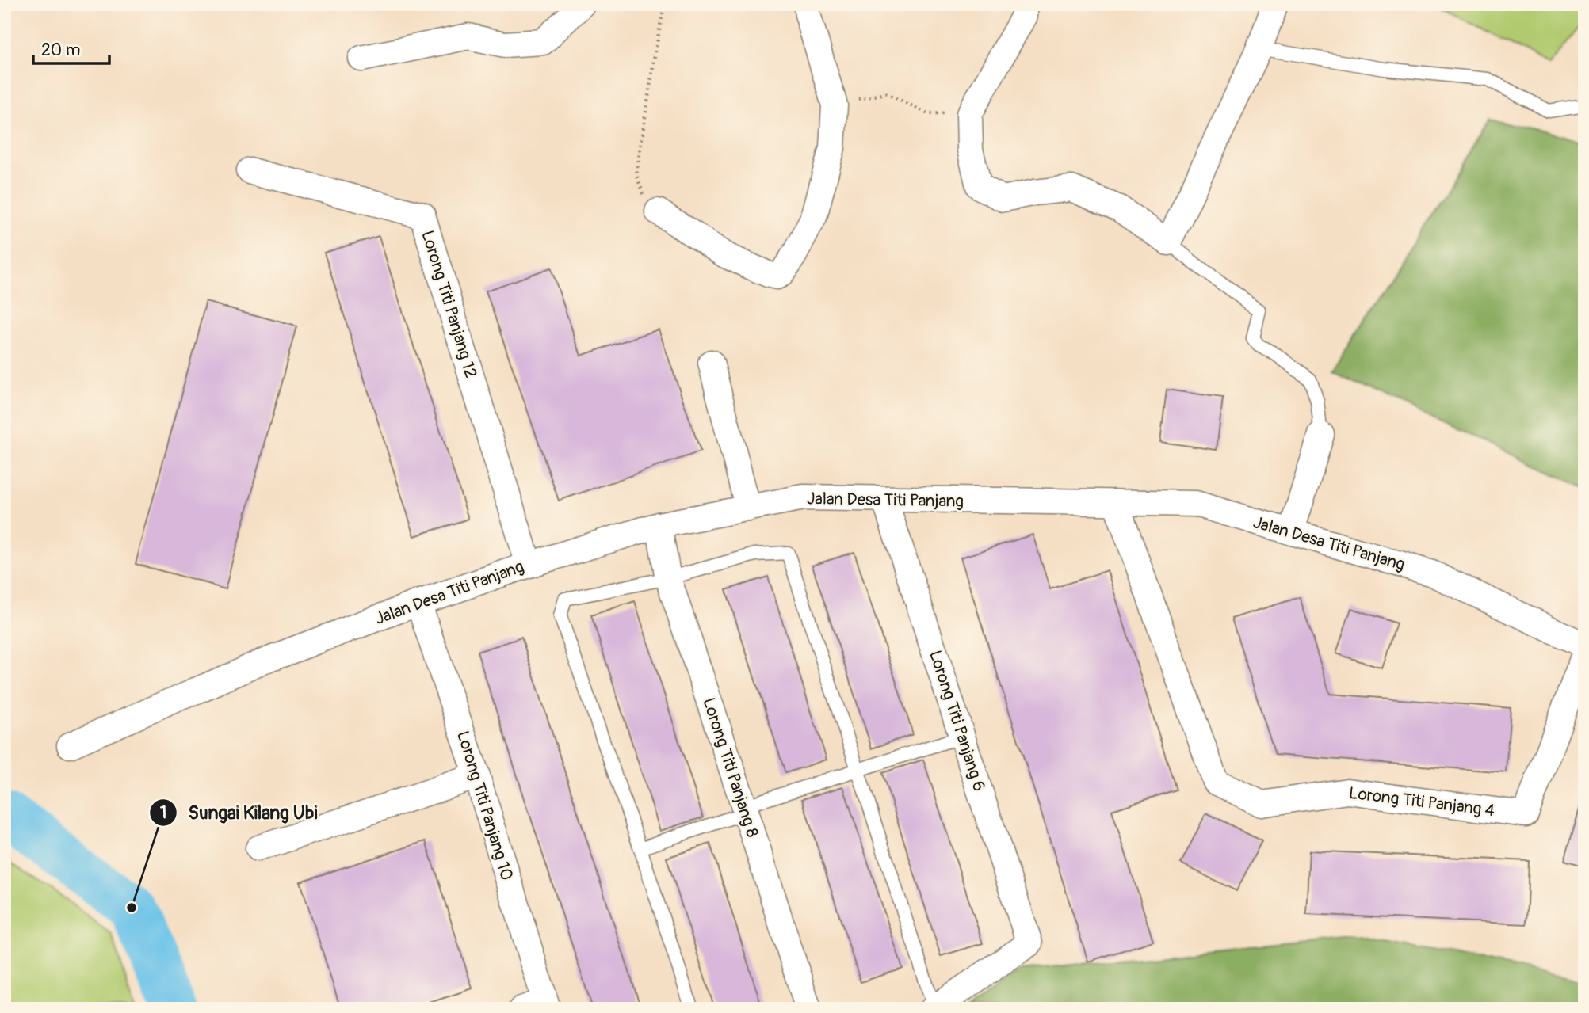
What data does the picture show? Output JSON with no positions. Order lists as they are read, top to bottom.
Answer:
{
  "streets": {
    "street": [
      "Lorong Titi Panjang 12",
      "Jalan Desa Titi Panjang",
      "Lorong Titi Panjang 6",
      "Lorong Titi Panjang 8",
      "Lorong Titi Panjang 4",
      "Lorong Titi Panjang 10"
    ]
  },
  "crossings": [
    ["Lorong Titi Panjang 12", "Jalan Desa Titi Panjang"],
    ["Jalan Desa Titi Panjang", "Lorong Titi Panjang 6"],
    ["Jalan Desa Titi Panjang", "Lorong Titi Panjang 8"],
    ["Jalan Desa Titi Panjang", "Lorong Titi Panjang 4"],
    ["Jalan Desa Titi Panjang", "Lorong Titi Panjang 10"]
  ],
  "places": ["Sungai Kilang Ubi"],
  "scale_bar": "20 m"
}
